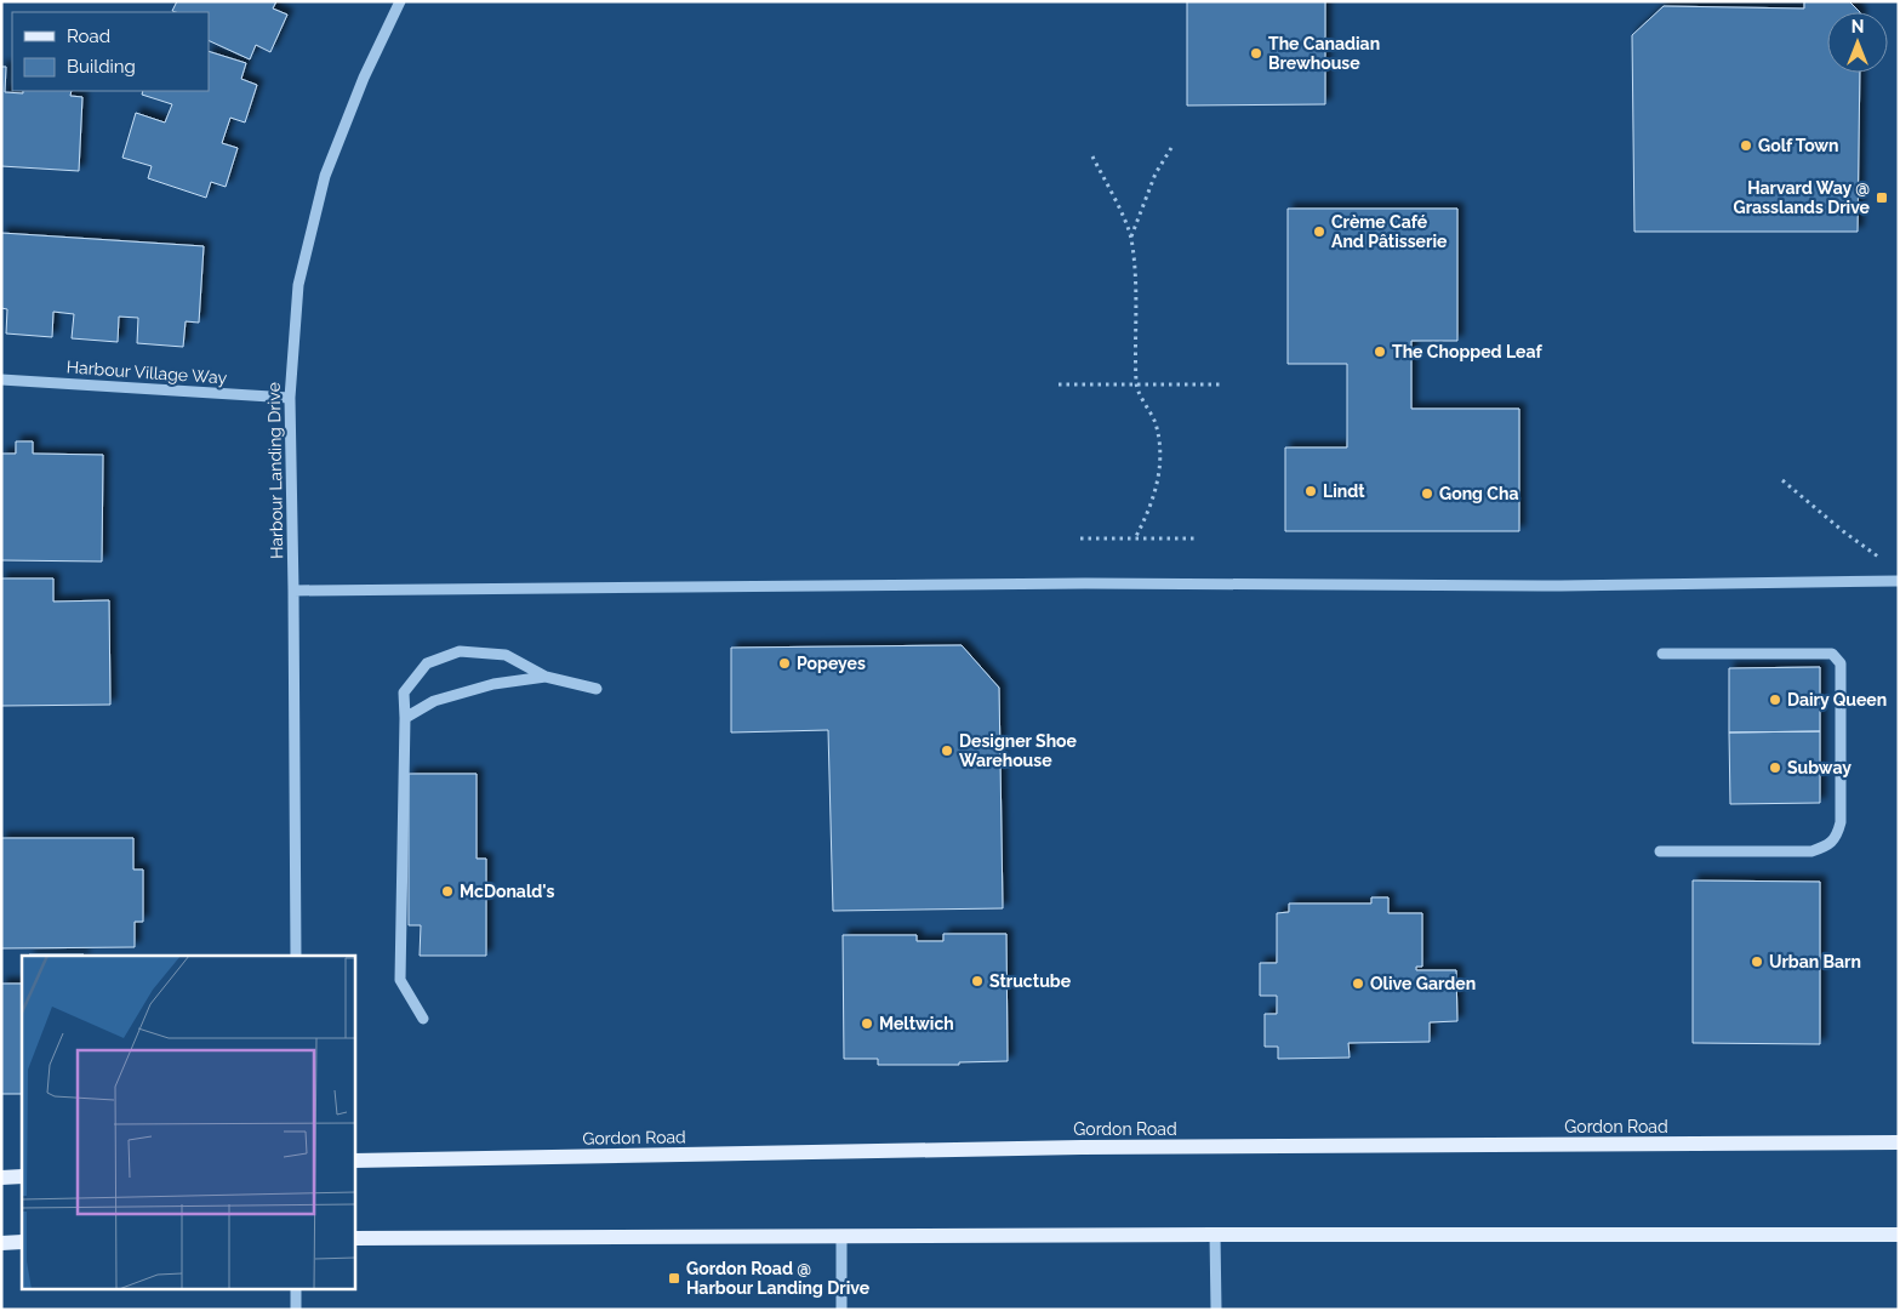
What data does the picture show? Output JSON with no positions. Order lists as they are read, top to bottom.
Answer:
{
  "streets": {
    "main road": ["Gordon Road"],
    "street": ["Harbour Village Way", "Harbour Landing Drive"]
  },
  "crossings": [
    ["Harbour Village Way", "Harbour Landing Drive"]
  ],
  "places": {
    "other": [
      "The Canadian Brewhouse",
      "Golf Town",
      "Crème Café And Pâtisserie",
      "The Chopped Leaf",
      "Lindt",
      "Gong Cha",
      "Popeyes",
      "Dairy Queen",
      "Designer Shoe Warehouse",
      "Subway",
      "McDonald's",
      "Urban Barn",
      "Structube",
      "Olive Garden",
      "Meltwich"
    ],
    "transit": ["Harvard Way @ Grasslands Drive", "Gordon Road @ Harbour Landing Drive"]
  },
  "legend": ["Road", "Building"],
  "north": "top"
}
